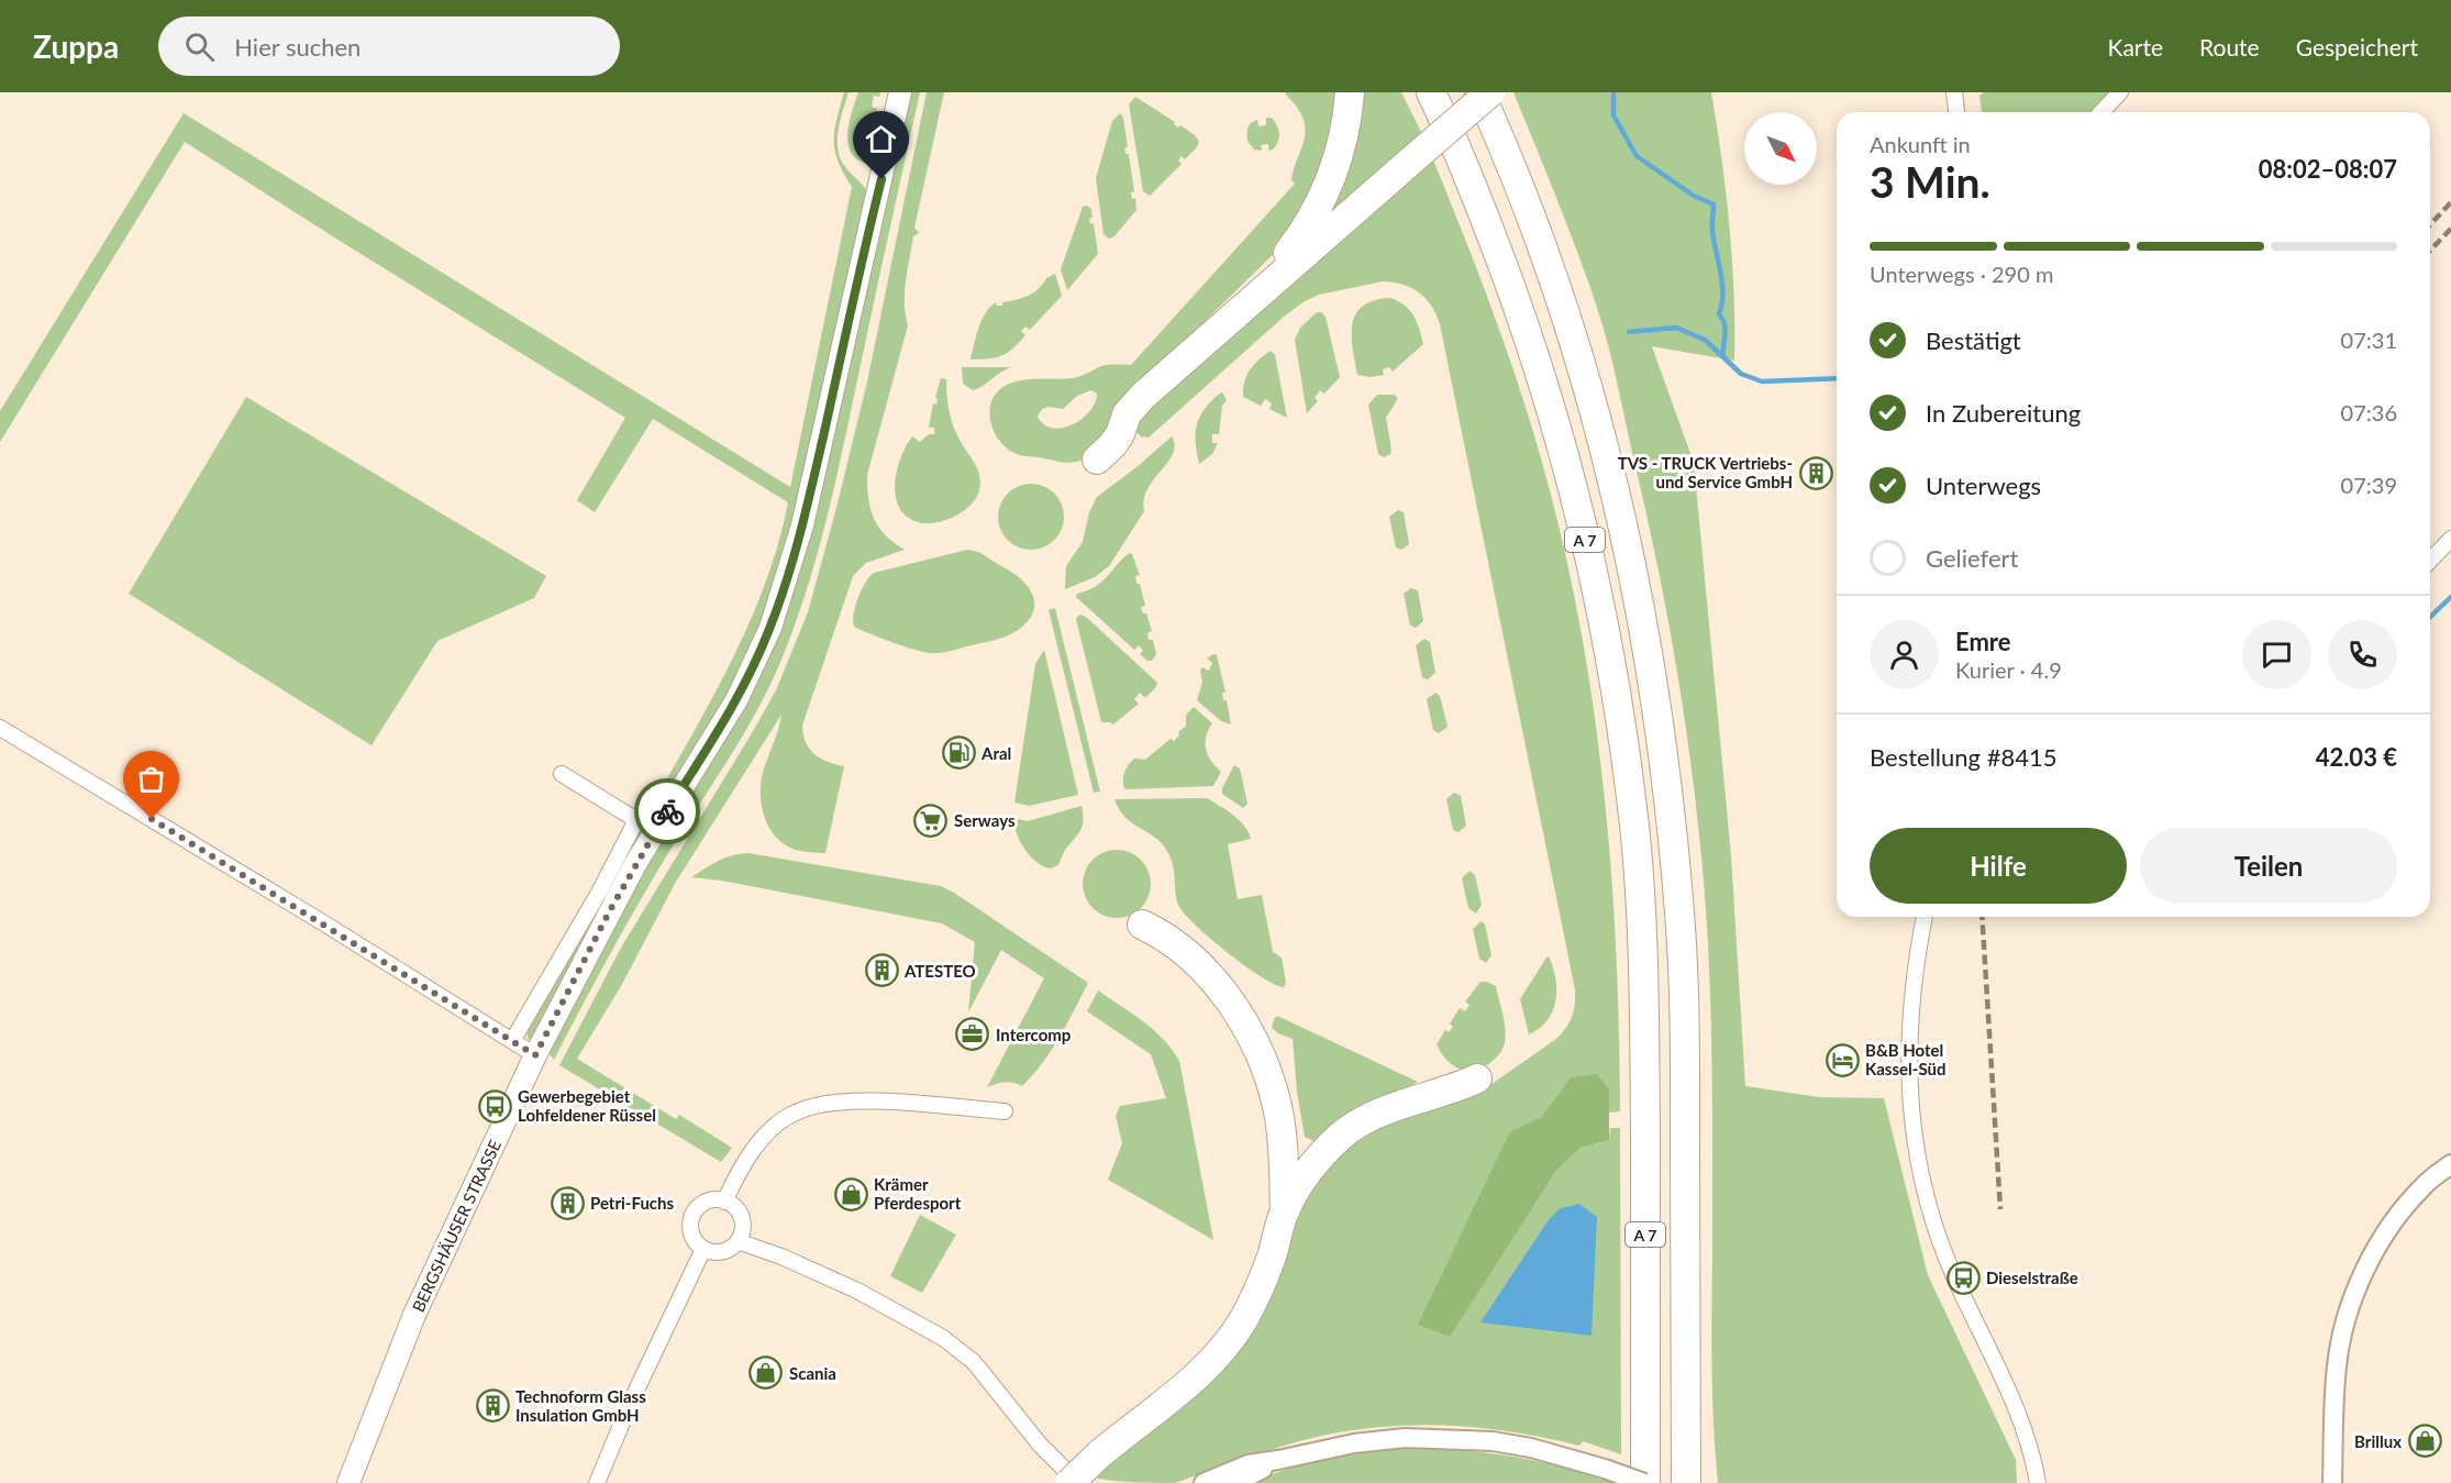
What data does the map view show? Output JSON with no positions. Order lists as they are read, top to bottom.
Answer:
{
  "streets": {
    "highway": ["A 7"],
    "main road": ["BERGSHÄUSER STRASSE"]
  },
  "places": {
    "building": [
      "TVS - TRUCK Vertriebs- und Service GmbH",
      "ATESTEO",
      "Petri-Fuchs",
      "Technoform Glass Insulation GmbH"
    ],
    "fuel station": ["Aral"],
    "supermarket": ["Serways"],
    "office": ["Intercomp"],
    "hotel": ["B&B Hotel Kassel-Süd"],
    "bus stop": ["Gewerbegebiet Lohfeldener Rüssel", "Dieselstraße"],
    "shop": ["Krämer Pferdesport", "Scania", "Brillux"]
  },
  "north": "bottom right",
  "page": {
    "header": "Zuppa",
    "search": "Hier suchen",
    "nav": ["Karte", "Route", "Gespeichert"],
    "heading": ["3 Min.", "Ankunft in", "08:02–08:07"],
    "panel": [
      "Emre",
      "Kurier · 4.9",
      "Bestellung #8415",
      "42.03 €"
    ],
    "bar": "Unterwegs · 290 m",
    "list": [
      ["Bestätigt", "07:31"],
      ["In Zubereitung", "07:36"],
      ["Unterwegs", "07:39"],
      "Geliefert"
    ],
    "buttons": ["Hilfe", "Teilen"]
  }
}
